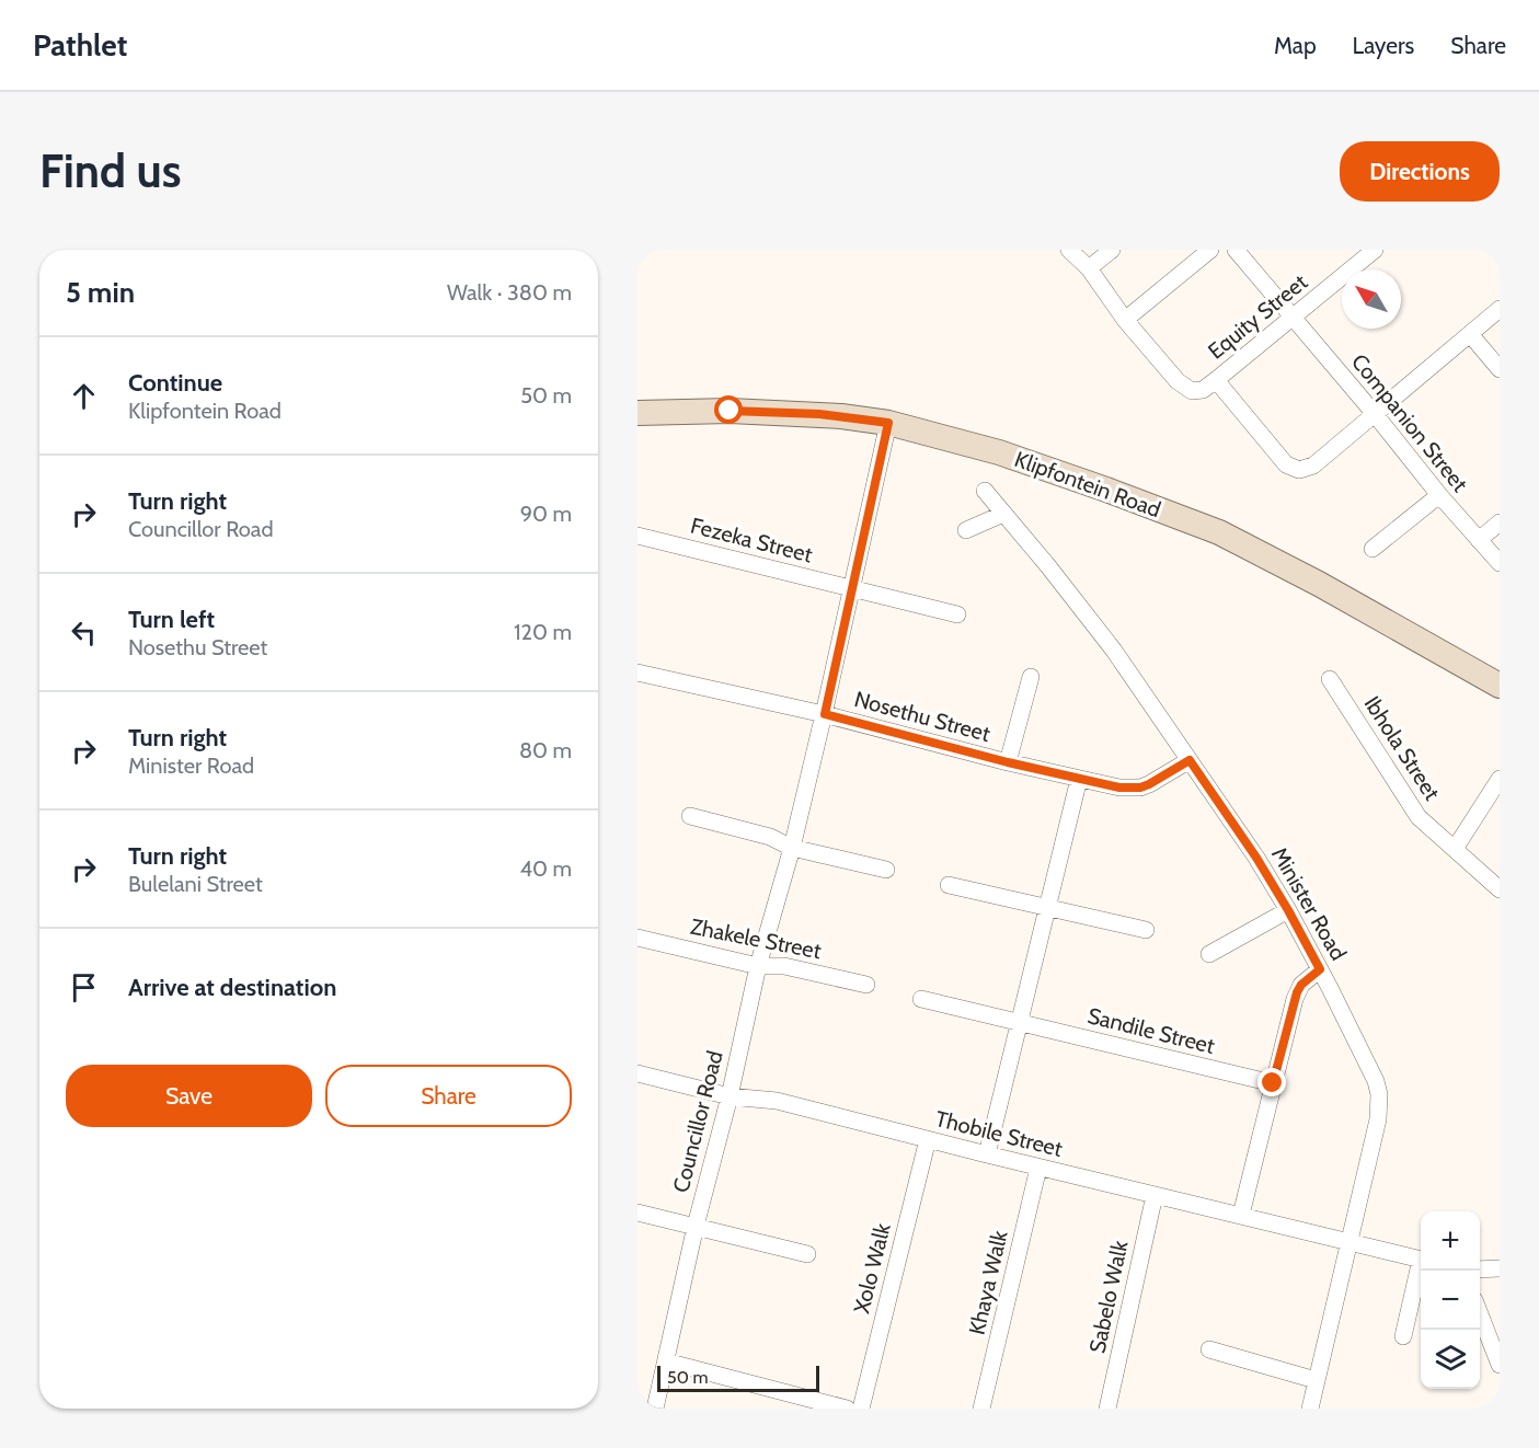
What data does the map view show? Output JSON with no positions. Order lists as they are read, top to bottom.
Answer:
{
  "streets": {
    "street": [
      "Equity Street",
      "Companion Street",
      "Klipfontein Road",
      "Fezeka Street",
      "Nosethu Street",
      "Ibhola Street",
      "Minister Road",
      "Zhakele Street",
      "Sandile Street",
      "Councillor Road",
      "Thobile Street",
      "Xolo Walk",
      "Khaya Walk",
      "Sabelo Walk"
    ]
  },
  "crossings": [
    ["Equity Street", "Companion Street"],
    ["Klipfontein Road", "Councillor Road"],
    ["Fezeka Street", "Councillor Road"],
    ["Nosethu Street", "Minister Road"],
    ["Nosethu Street", "Councillor Road"],
    ["Minister Road", "Thobile Street"],
    ["Zhakele Street", "Councillor Road"],
    ["Councillor Road", "Thobile Street"],
    ["Thobile Street", "Xolo Walk"],
    ["Thobile Street", "Khaya Walk"],
    ["Thobile Street", "Sabelo Walk"]
  ],
  "scale_bar": "50 m",
  "north": "top left",
  "page": {
    "header": "Pathlet",
    "nav": ["Map", "Layers", "Share"],
    "buttons": [
      "Directions",
      ["Save", "Share"]
    ],
    "title": "Find us",
    "heading": ["5 min", "Walk · 380 m"],
    "list": [
      ["Continue", "Klipfontein Road", "50 m"],
      ["Turn right", "Councillor Road", "90 m"],
      ["Turn left", "Nosethu Street", "120 m"],
      ["Turn right", "Minister Road", "80 m"],
      ["Turn right", "Bulelani Street", "40 m"],
      "Arrive at destination"
    ],
    "map_buttons": ["+", "−"],
    "scale": "50 m"
  }
}
